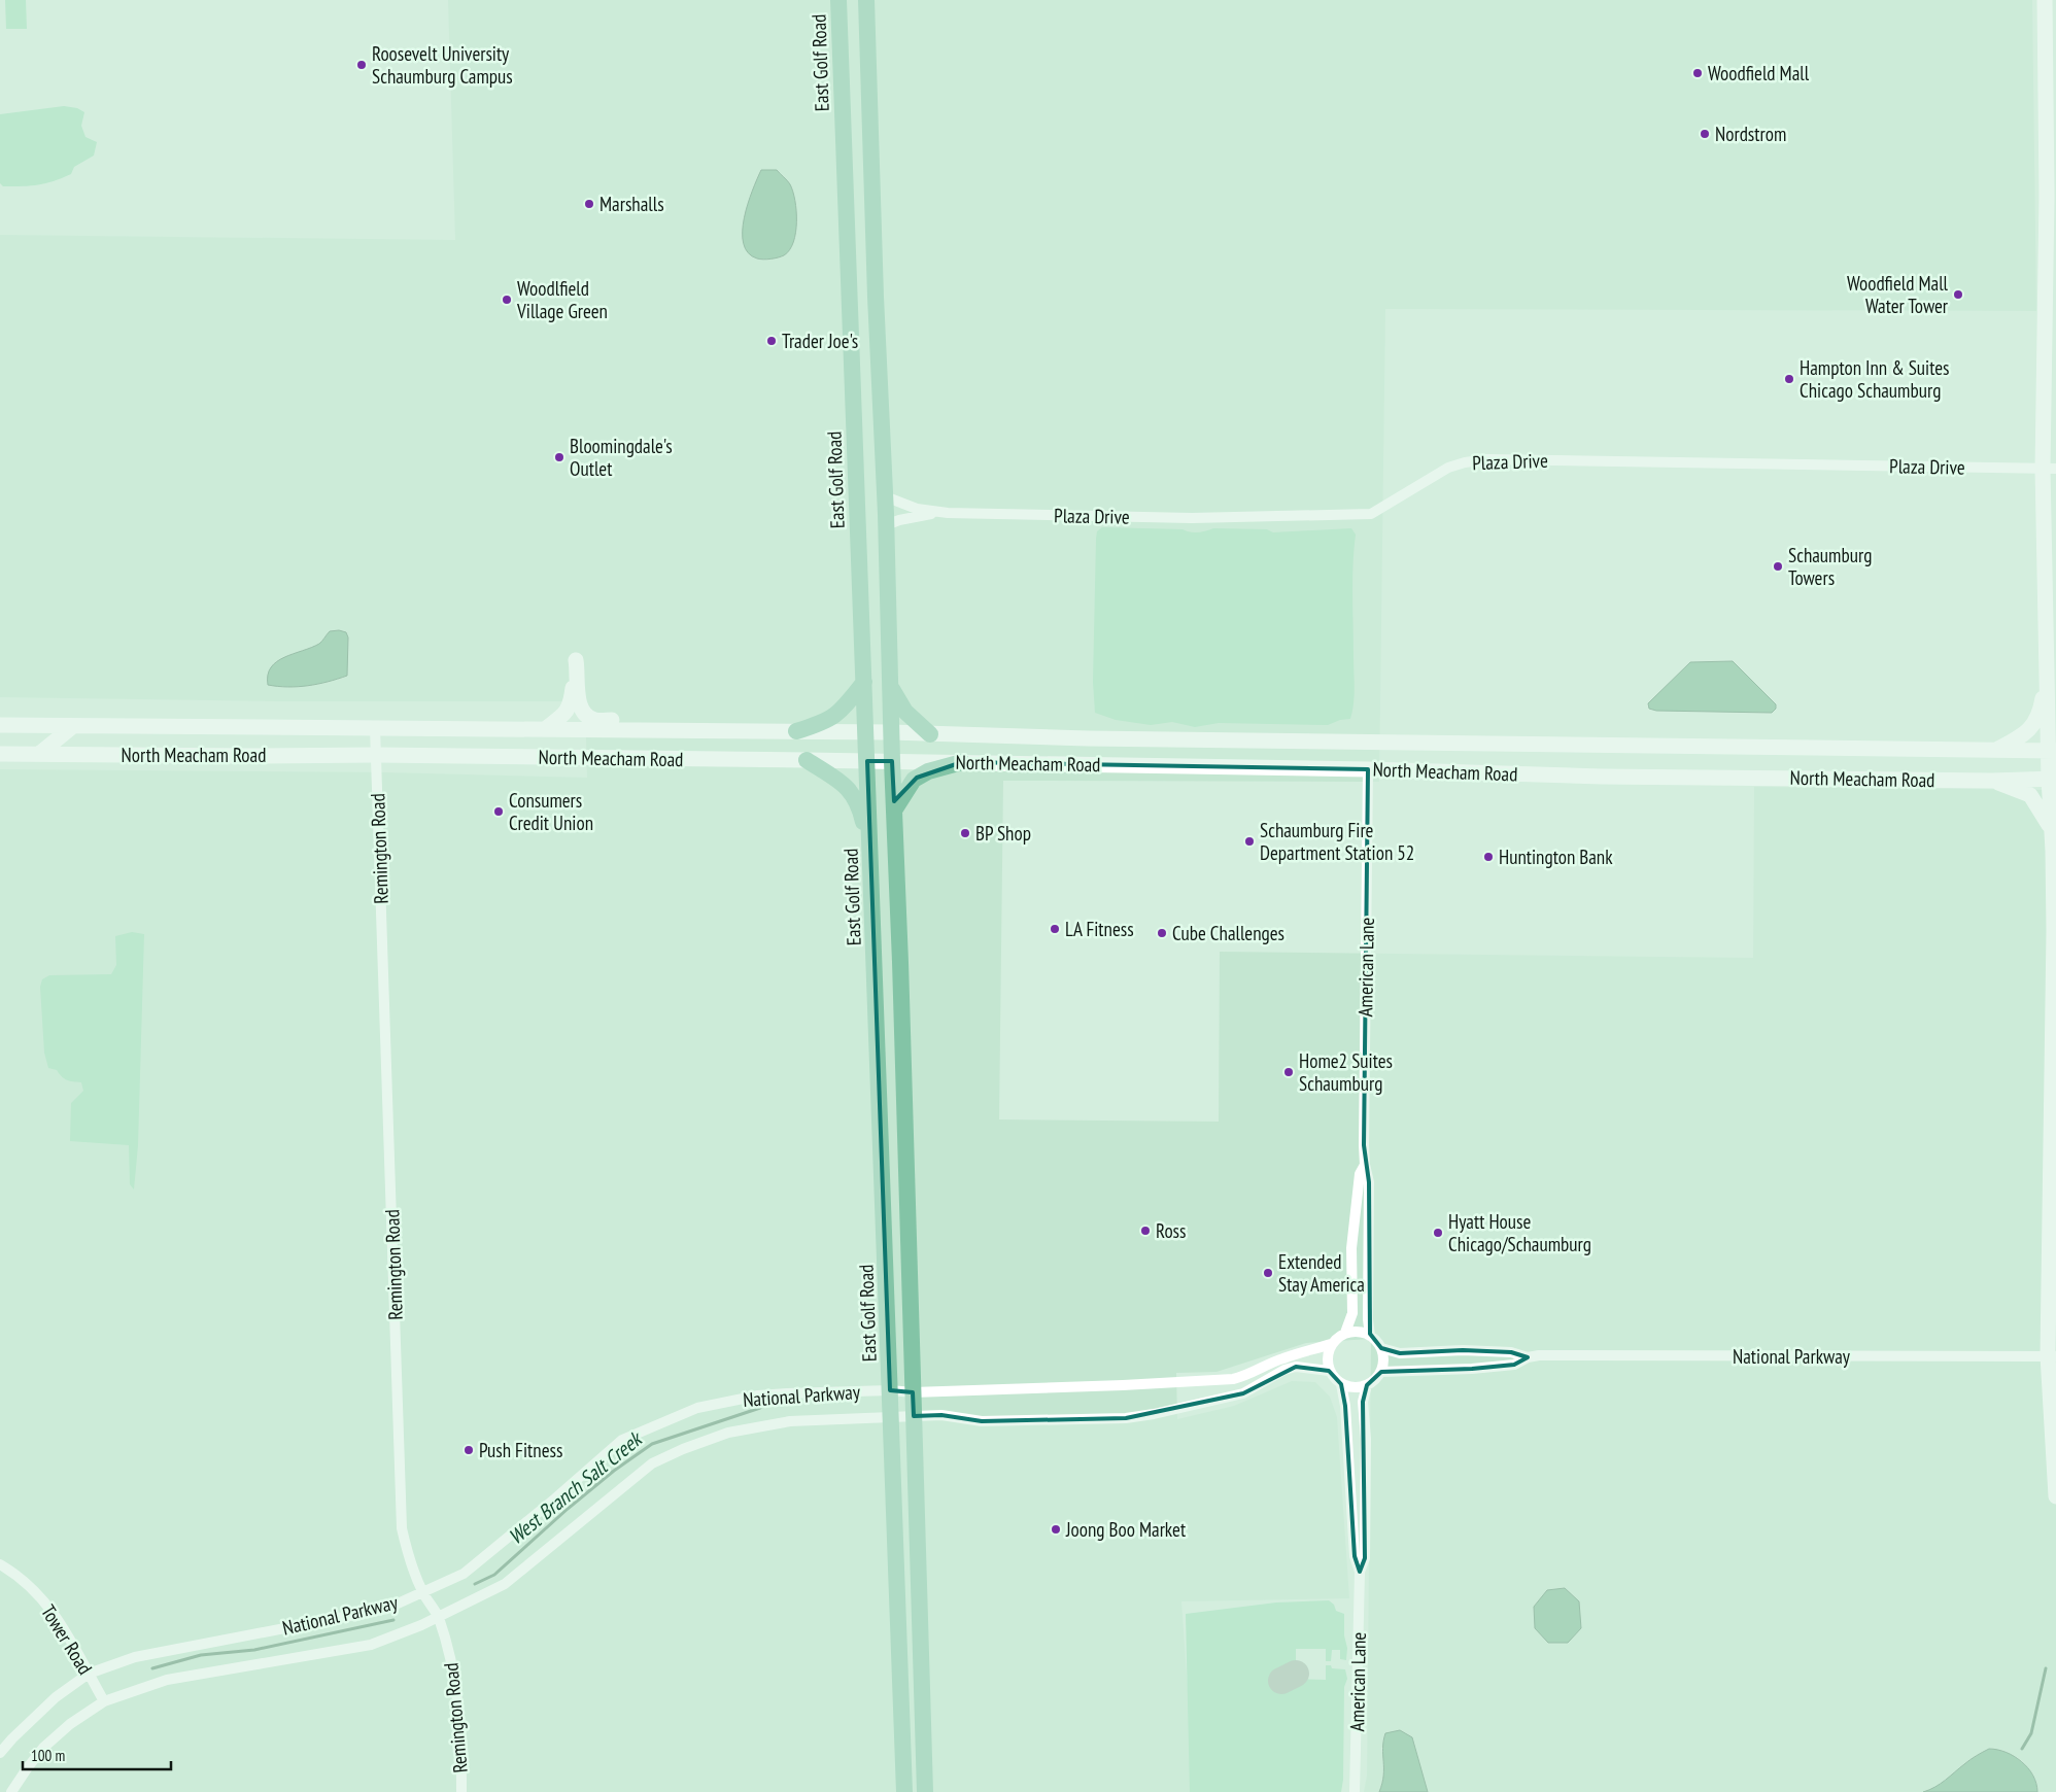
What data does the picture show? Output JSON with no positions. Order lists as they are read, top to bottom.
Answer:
{
  "streets": {
    "main road": ["East Golf Road", "North Meacham Road"],
    "street": [
      "Plaza Drive",
      "Remington Road",
      "American Lane",
      "National Parkway",
      "Tower Road"
    ]
  },
  "crossings": [
    ["East Golf Road", "North Meacham Road"],
    ["East Golf Road", "National Parkway"],
    ["North Meacham Road", "Remington Road"],
    ["North Meacham Road", "American Lane"],
    ["Remington Road", "National Parkway"],
    ["American Lane", "National Parkway"],
    ["National Parkway", "Tower Road"]
  ],
  "water": ["West Branch Salt Creek"],
  "places": [
    "Roosevelt University Schaumburg Campus",
    "Woodfield Mall",
    "Nordstrom",
    "Marshalls",
    "Woodfield Mall Water Tower",
    "Woodlfield Village Green",
    "Trader Joe's",
    "Hampton Inn & Suites Chicago Schaumburg",
    "Bloomingdale's Outlet",
    "Schaumburg Towers",
    "Consumers Credit Union",
    "BP Shop",
    "Schaumburg Fire Department Station 52",
    "Huntington Bank",
    "LA Fitness",
    "Cube Challenges",
    "Home2 Suites Schaumburg",
    "Ross",
    "Hyatt House Chicago/Schaumburg",
    "Extended Stay America",
    "Push Fitness",
    "Joong Boo Market"
  ],
  "scale_bar": "100 m"
}
